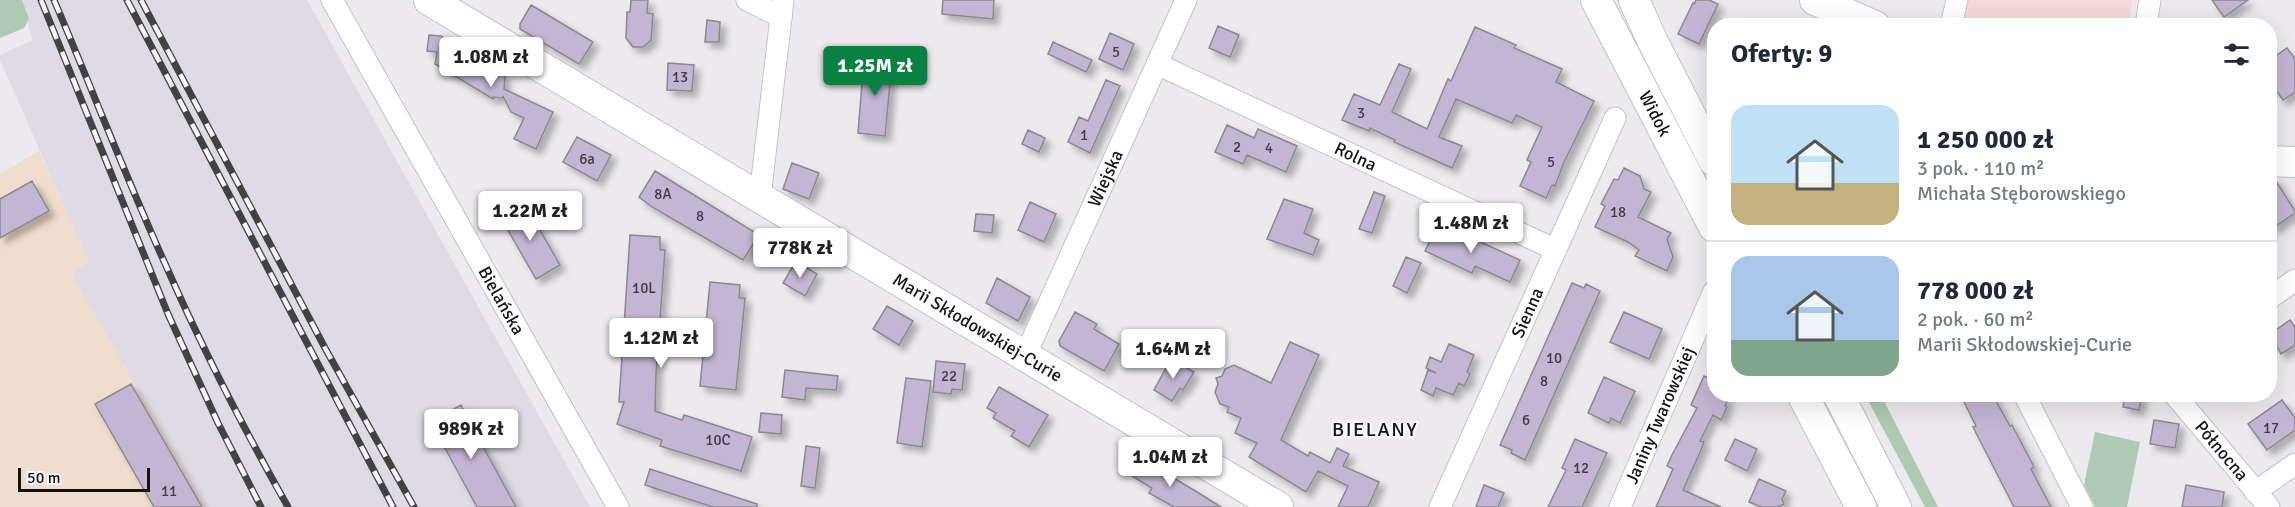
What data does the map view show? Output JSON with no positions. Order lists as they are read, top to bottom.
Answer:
{
  "streets": {
    "street": [
      "Widok",
      "Rolna",
      "Wiejska",
      "Bielańska",
      "Sienna",
      "Marii Skłodowskiej-Curie",
      "Janiny Twarowskiej",
      "Północna"
    ]
  },
  "crossings": [
    ["Rolna", "Wiejska"],
    ["Rolna", "Sienna"],
    ["Wiejska", "Marii Skłodowskiej-Curie"]
  ],
  "districts": ["BIELANY"],
  "house_numbers": [
    "5",
    "13",
    "3",
    "1",
    "2",
    "4",
    "6a",
    "5",
    "8A",
    "18",
    "8",
    "10L",
    "10",
    "22",
    "8",
    "6",
    "17",
    "10C",
    "12",
    "11"
  ],
  "scale_bar": "50 m",
  "page": {
    "heading": "Oferty: 9",
    "price": [
      "1.08M zł",
      "1.25M zł",
      "1.22M zł",
      "1.48M zł",
      "778K zł",
      "1.12M zł",
      "1.64M zł",
      "989K zł",
      "1.04M zł"
    ],
    "list": [
      {
        "name": "1 250 000 zł",
        "note": "3 pok. · 110 m² · Michała Stęborowskiego"
      },
      {
        "name": "778 000 zł",
        "note": "2 pok. · 60 m² · Marii Skłodowskiej-Curie"
      }
    ],
    "scale": "50 m"
  }
}
